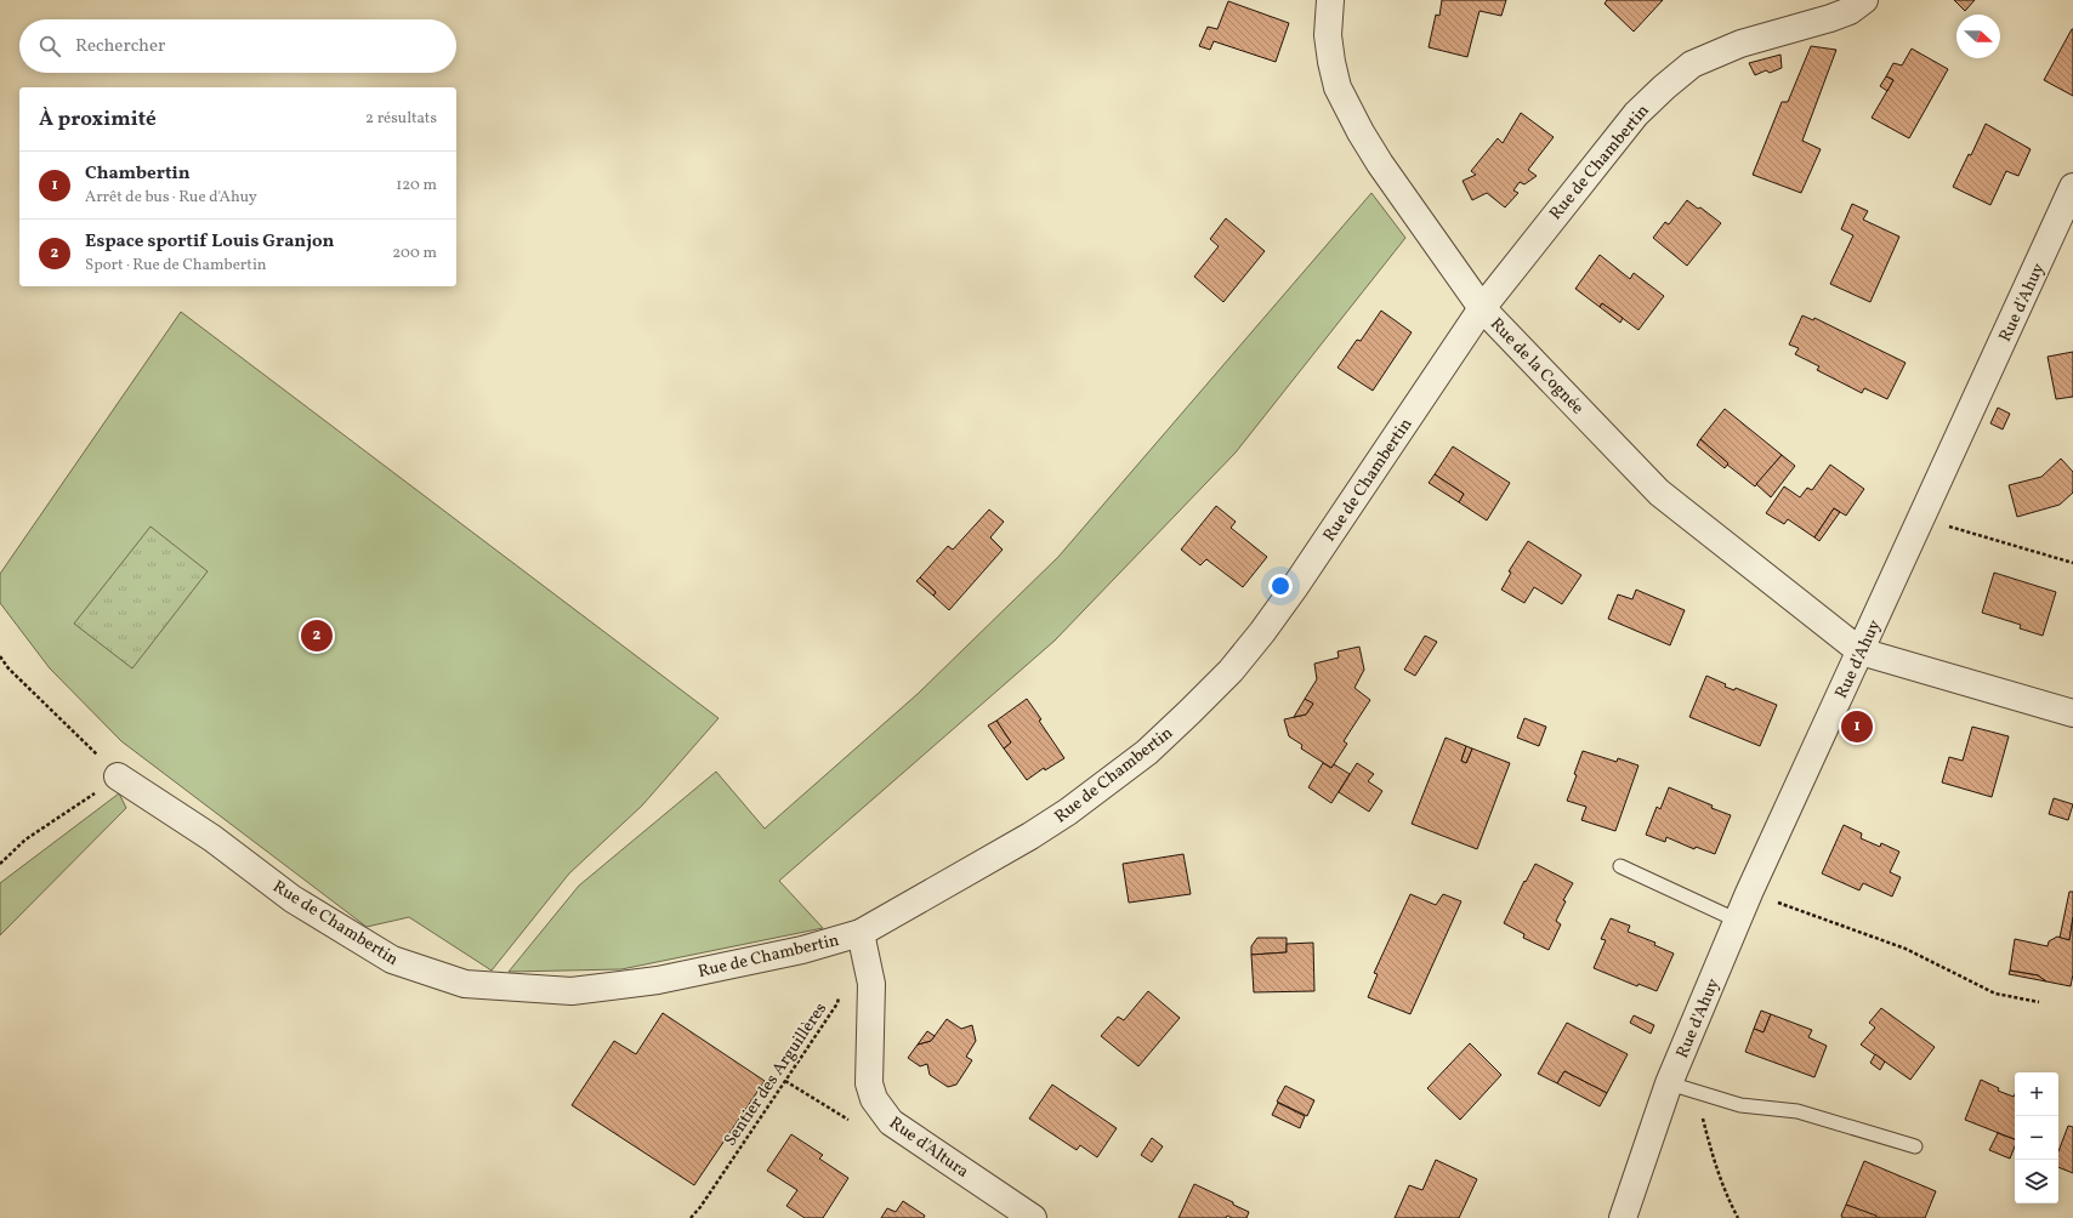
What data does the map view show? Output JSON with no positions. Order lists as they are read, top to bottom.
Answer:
{
  "streets": {
    "street": [
      "Rue de Chambertin",
      "Rue d'Ahuy",
      "Rue de la Cognée",
      "Rue d'Altura"
    ],
    "path": ["Sentier des Arguillères"]
  },
  "crossings": [
    ["Rue de Chambertin", "Rue de la Cognée"],
    ["Rue de Chambertin", "Rue d'Altura"],
    ["Rue d'Ahuy", "Rue de la Cognée"]
  ],
  "north": "right",
  "page": {
    "search": "Rechercher",
    "heading": ["À proximité", "2 résultats"],
    "list": [
      {
        "mark": "1",
        "name": "Chambertin",
        "note": "Arrêt de bus · Rue d'Ahuy",
        "value": "120 m"
      },
      {
        "mark": "2",
        "name": "Espace sportif Louis Granjon",
        "note": "Sport · Rue de Chambertin",
        "value": "200 m"
      }
    ],
    "pins": ["2", "1"],
    "map_buttons": ["+", "−"]
  }
}
